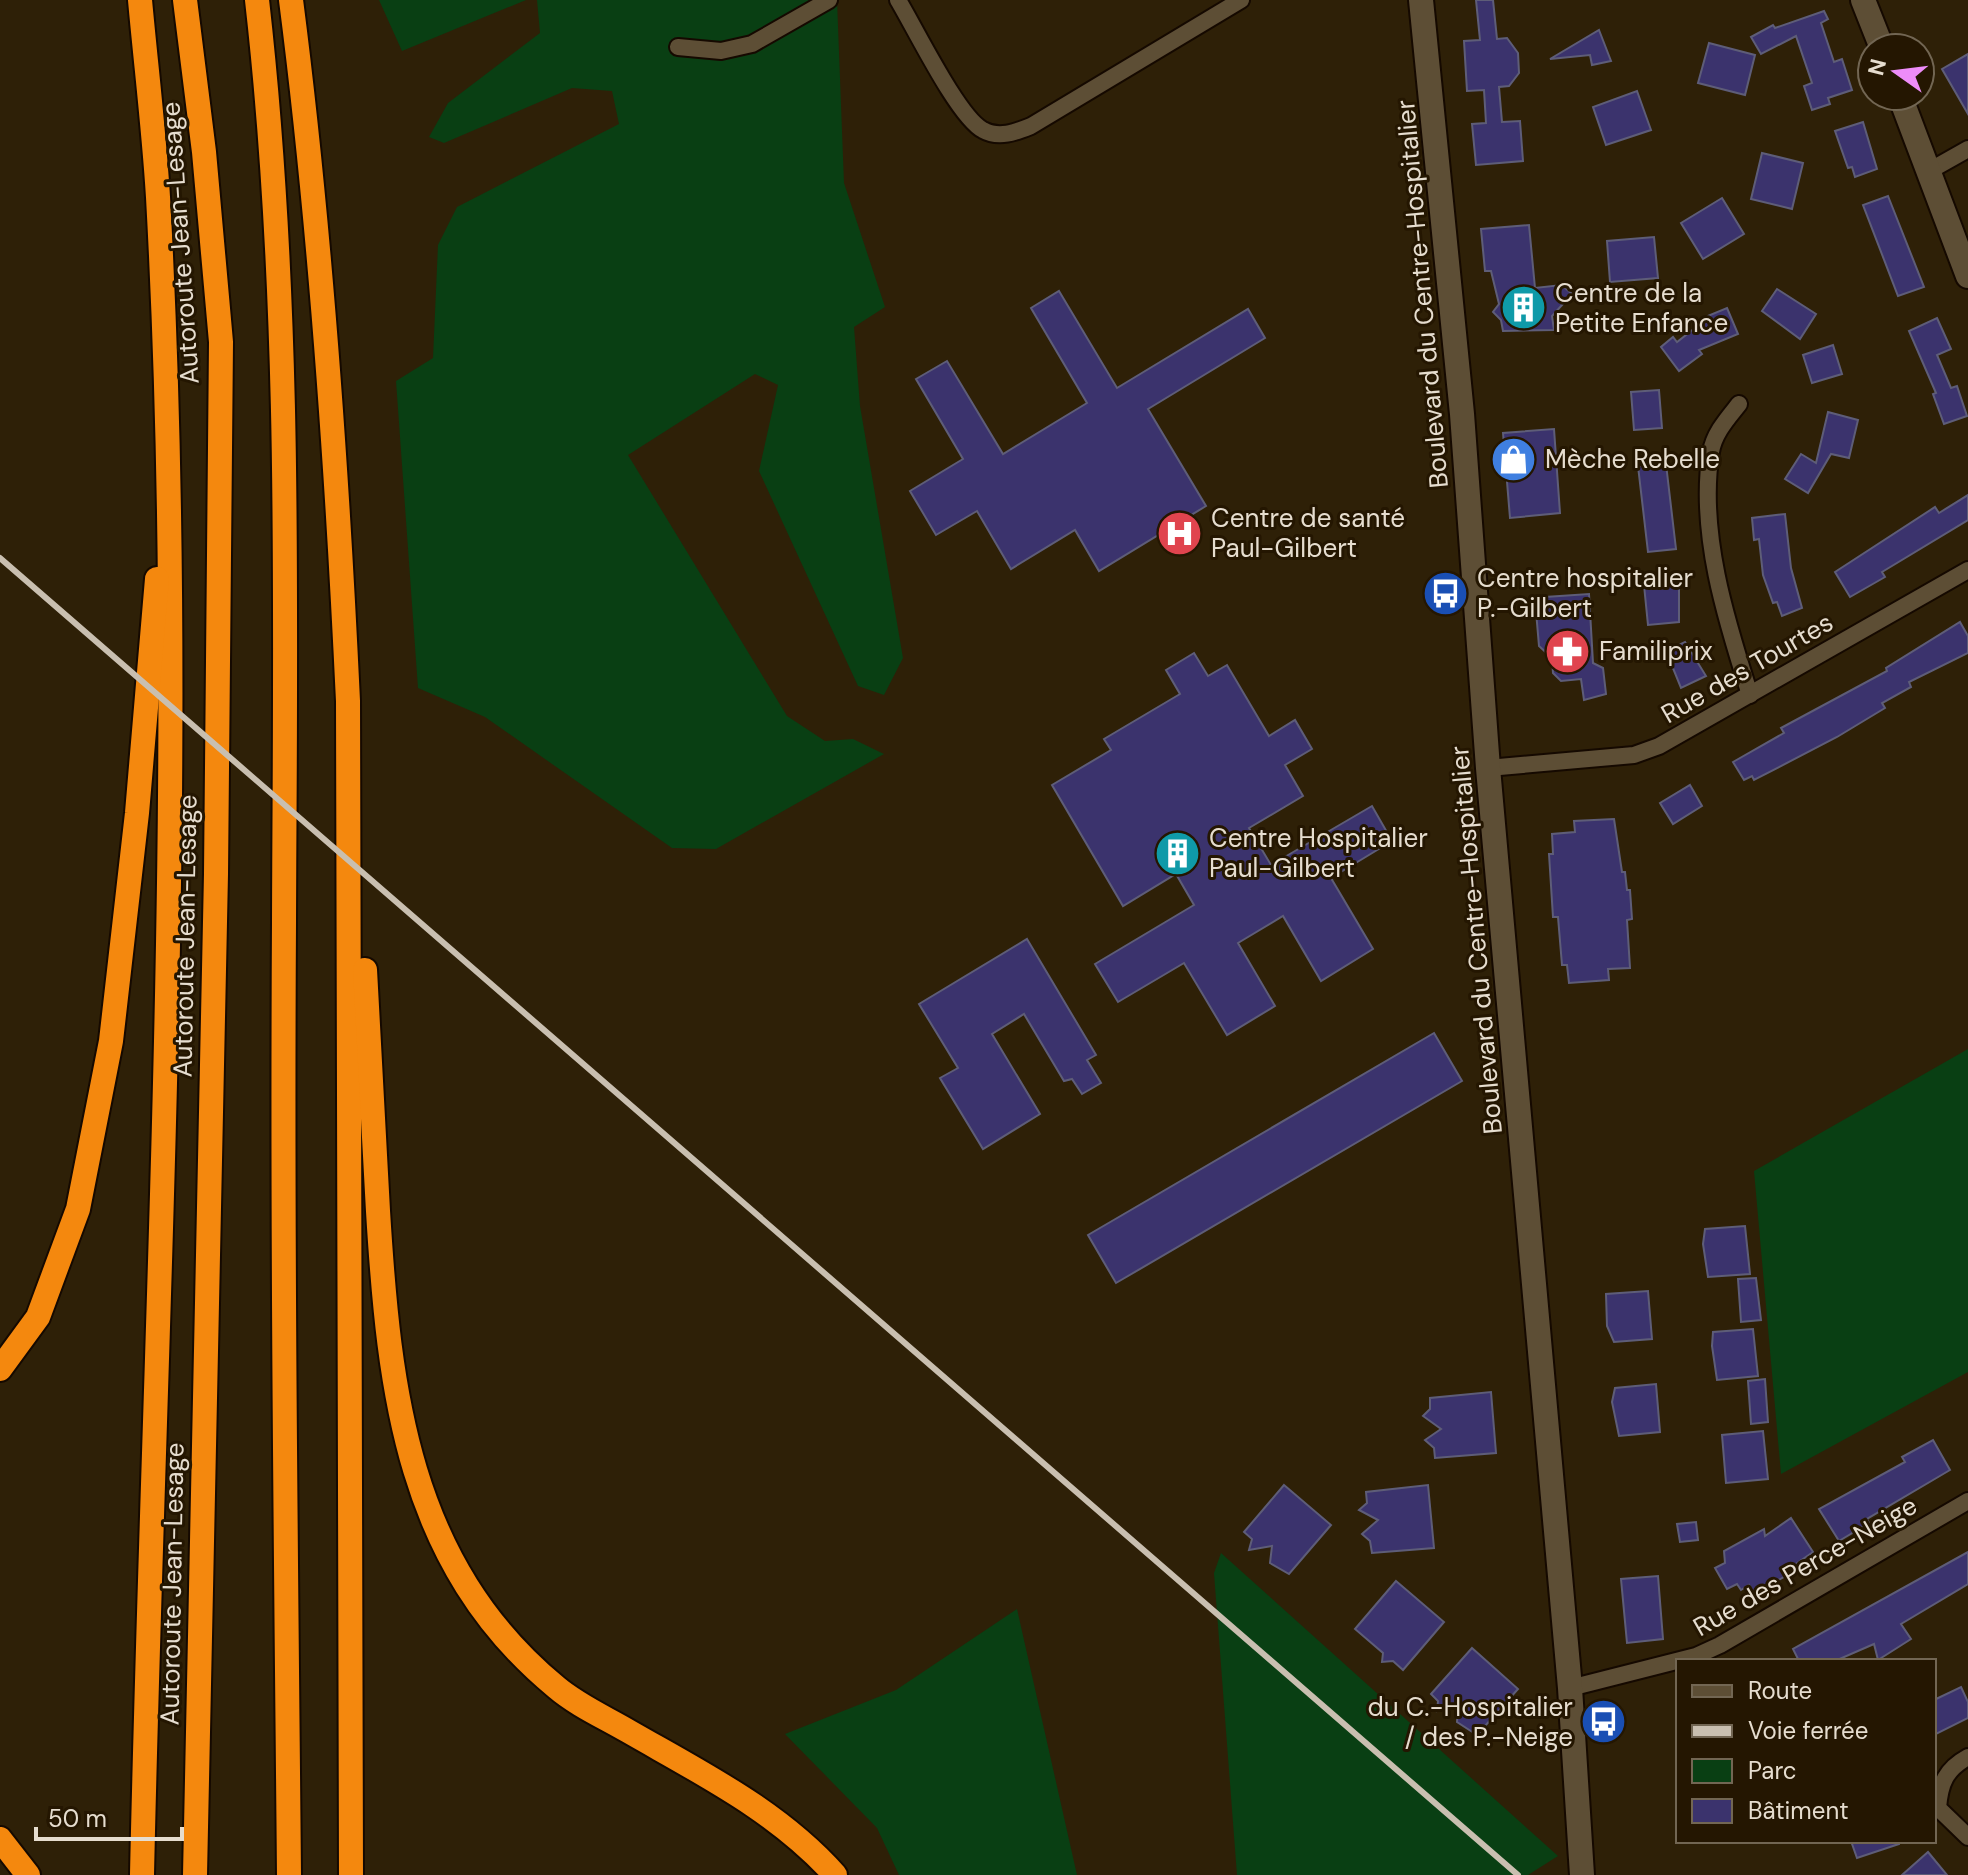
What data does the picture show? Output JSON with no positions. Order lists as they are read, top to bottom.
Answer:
{
  "streets": {
    "highway": ["Autoroute Jean-Lesage"],
    "street": ["Boulevard du Centre-Hospitalier", "Rue des Tourtes", "Rue des Perce-Neige"]
  },
  "crossings": [
    ["Boulevard du Centre-Hospitalier", "Rue des Tourtes"],
    ["Boulevard du Centre-Hospitalier", "Rue des Perce-Neige"]
  ],
  "places": {
    "building": ["Centre de la Petite Enfance", "Centre Hospitalier Paul-Gilbert"],
    "shop": ["Mèche Rebelle"],
    "hospital": ["Centre de santé Paul-Gilbert"],
    "bus stop": ["Centre hospitalier P.-Gilbert", "du C.-Hospitalier / des P.-Neige"],
    "pharmacy": ["Familiprix"]
  },
  "legend": [
    "Route",
    "Voie ferrée",
    "Parc",
    "Bâtiment"
  ],
  "scale_bar": "50 m",
  "north": "left"
}
